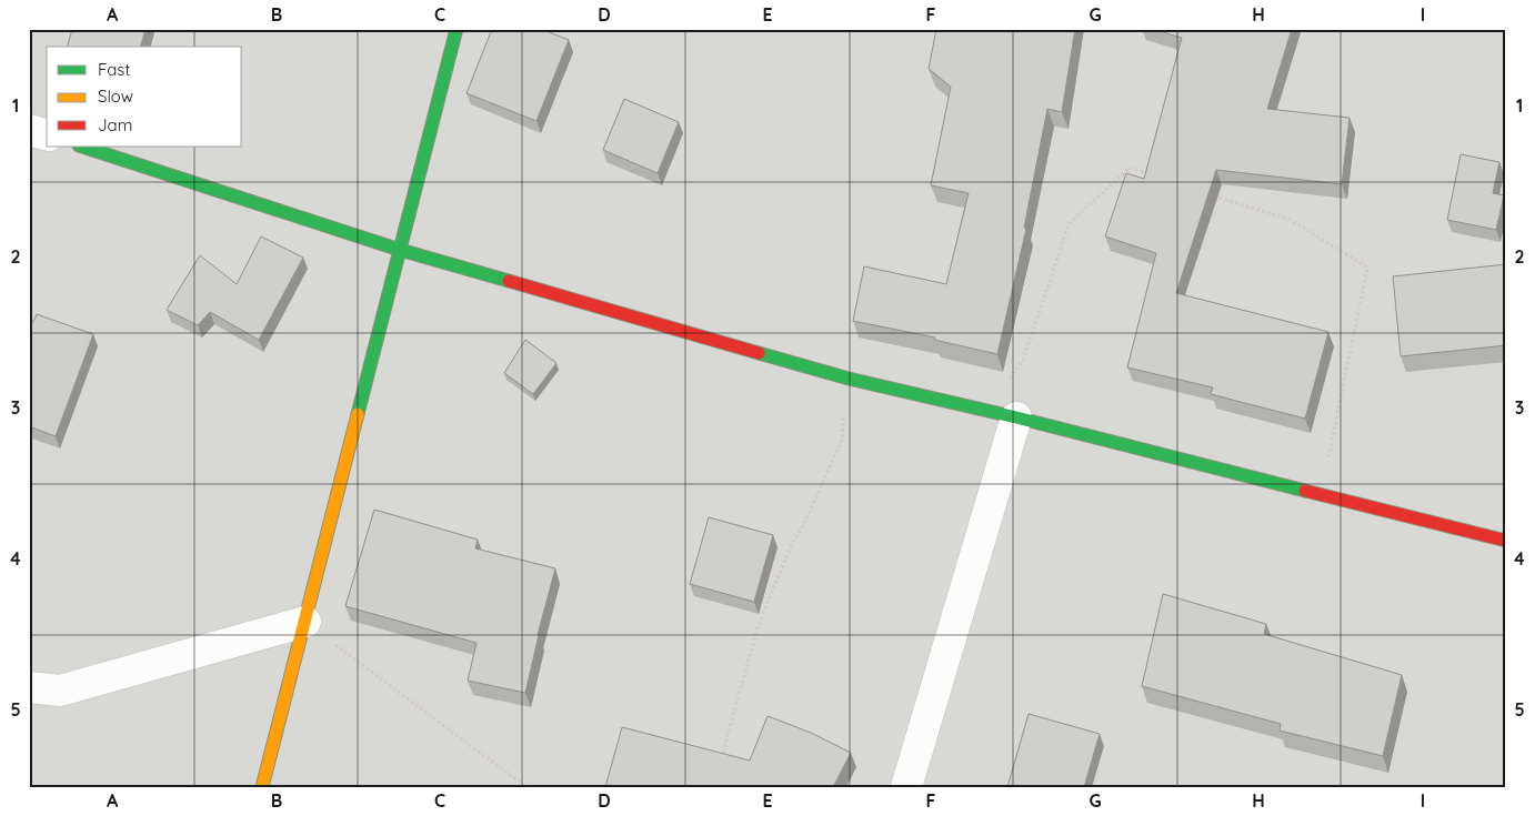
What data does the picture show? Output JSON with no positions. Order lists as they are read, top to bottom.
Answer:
{
  "legend": ["Fast", "Slow", "Jam"],
  "grid": {
    "columns": [
      "A",
      "B",
      "C",
      "D",
      "E",
      "F",
      "G",
      "H",
      "I"
    ],
    "rows": [
      "1",
      "2",
      "3",
      "4",
      "5"
    ]
  }
}
